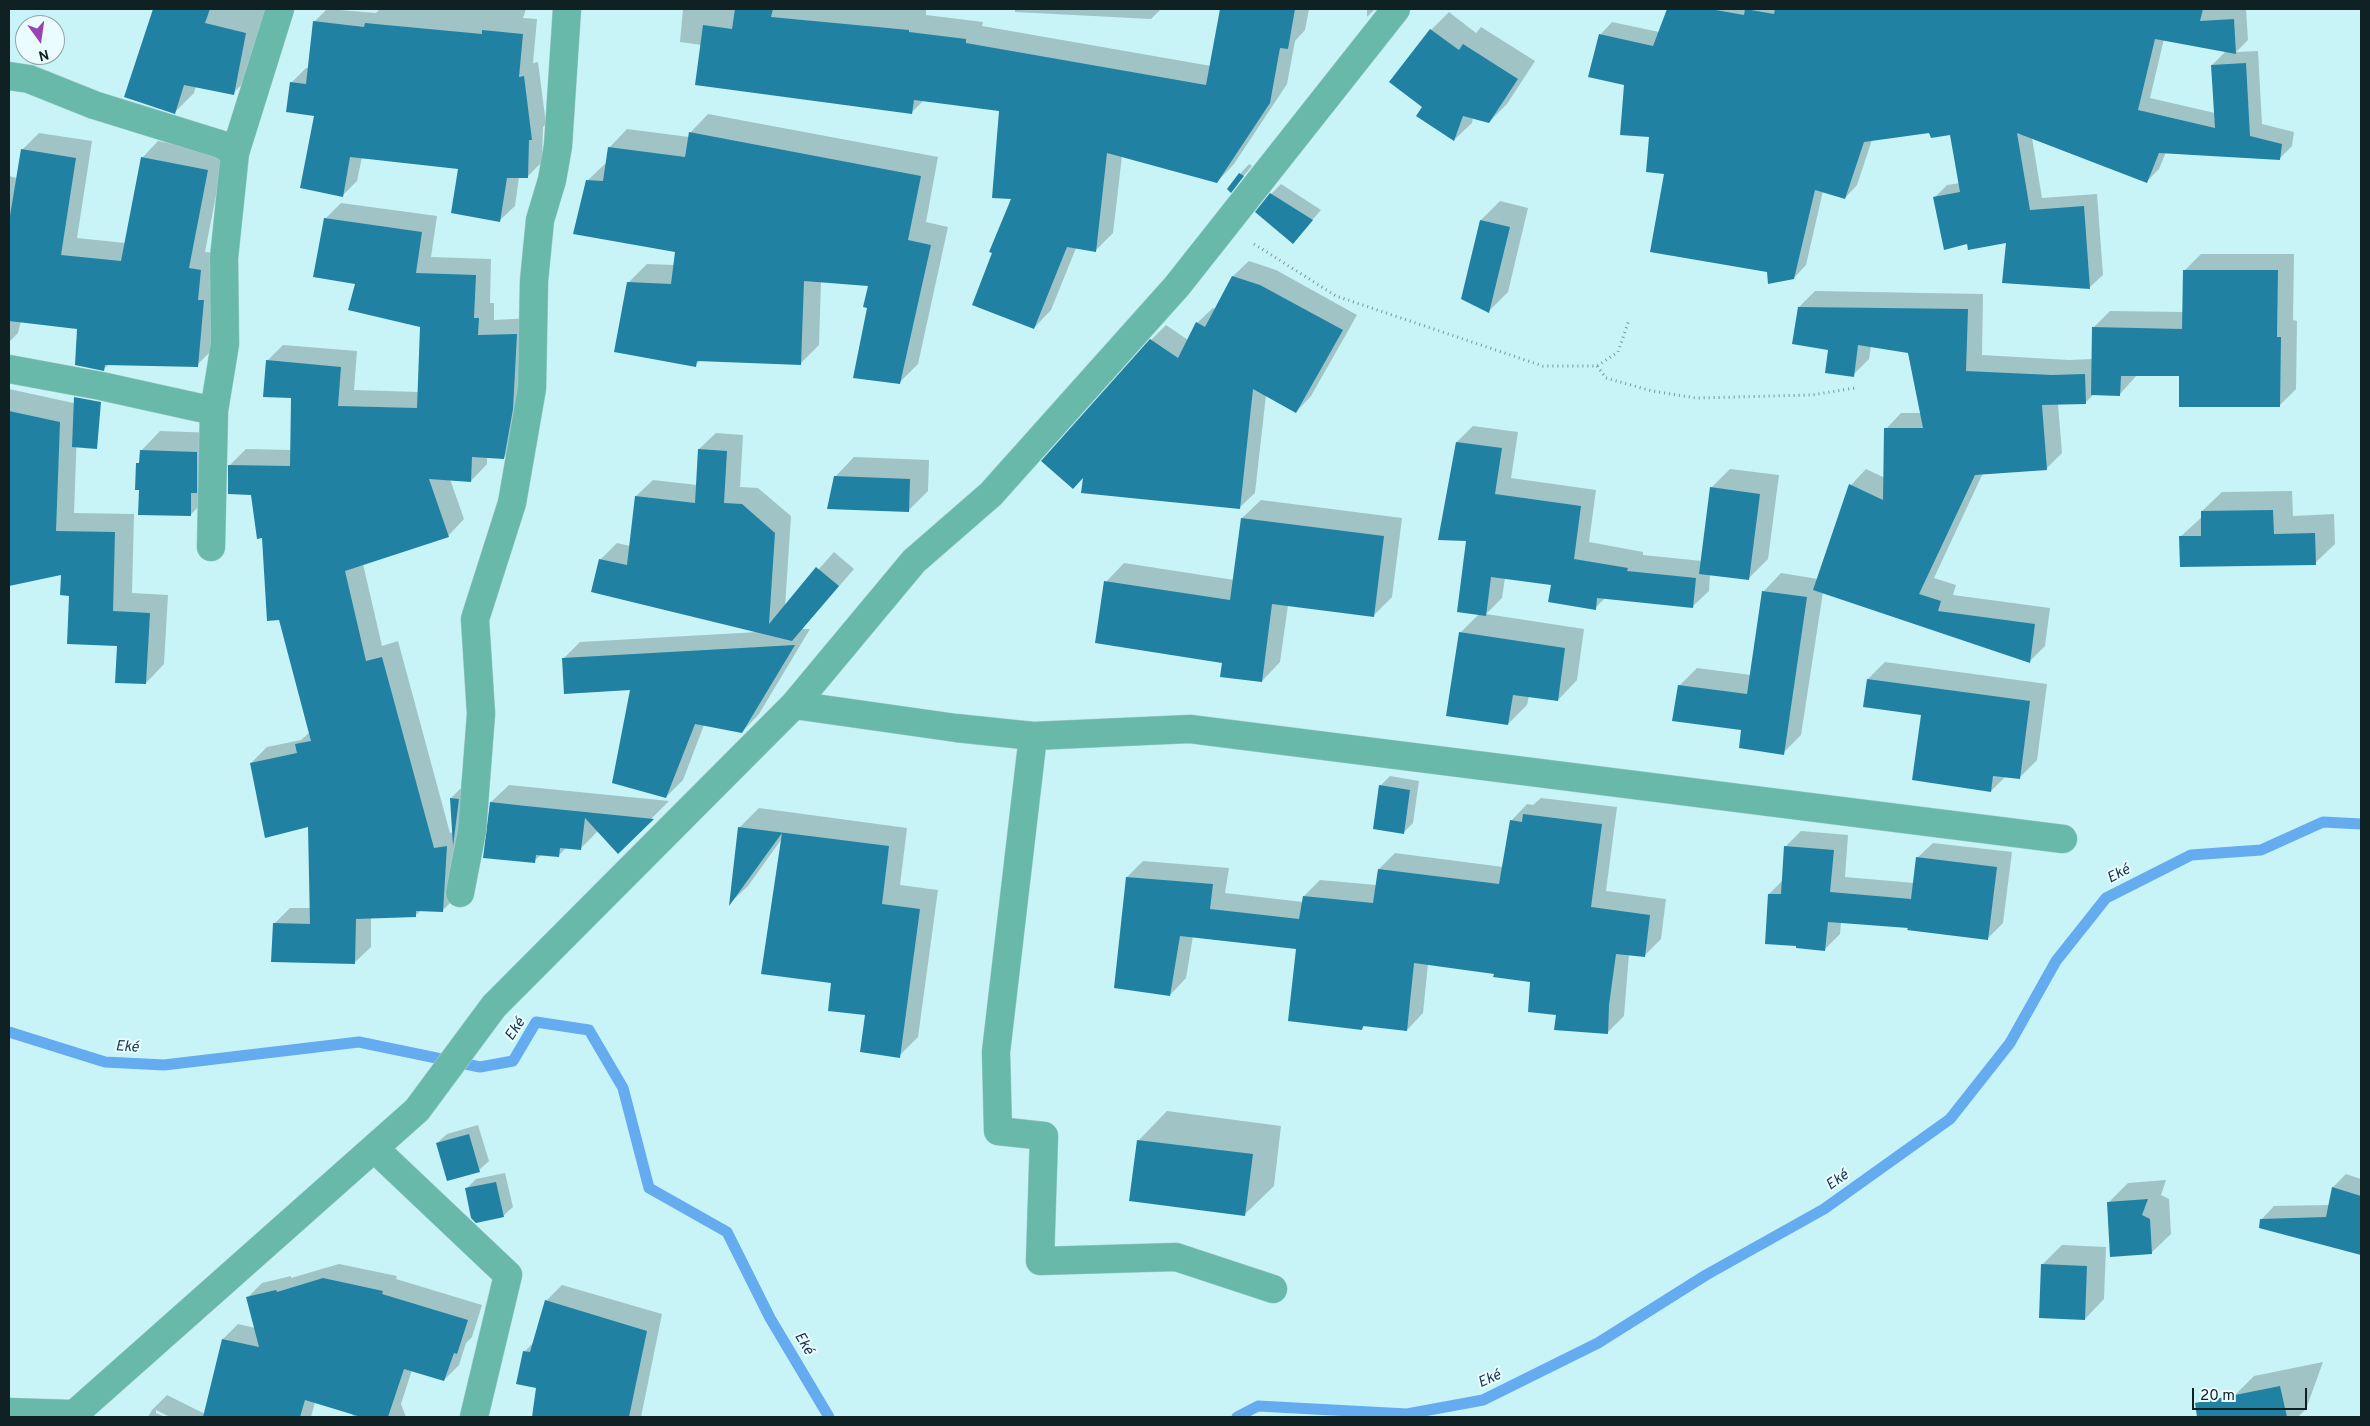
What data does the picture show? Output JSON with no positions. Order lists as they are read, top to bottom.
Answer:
{
  "water": ["Eké"],
  "scale_bar": "20 m",
  "north": "bottom"
}
